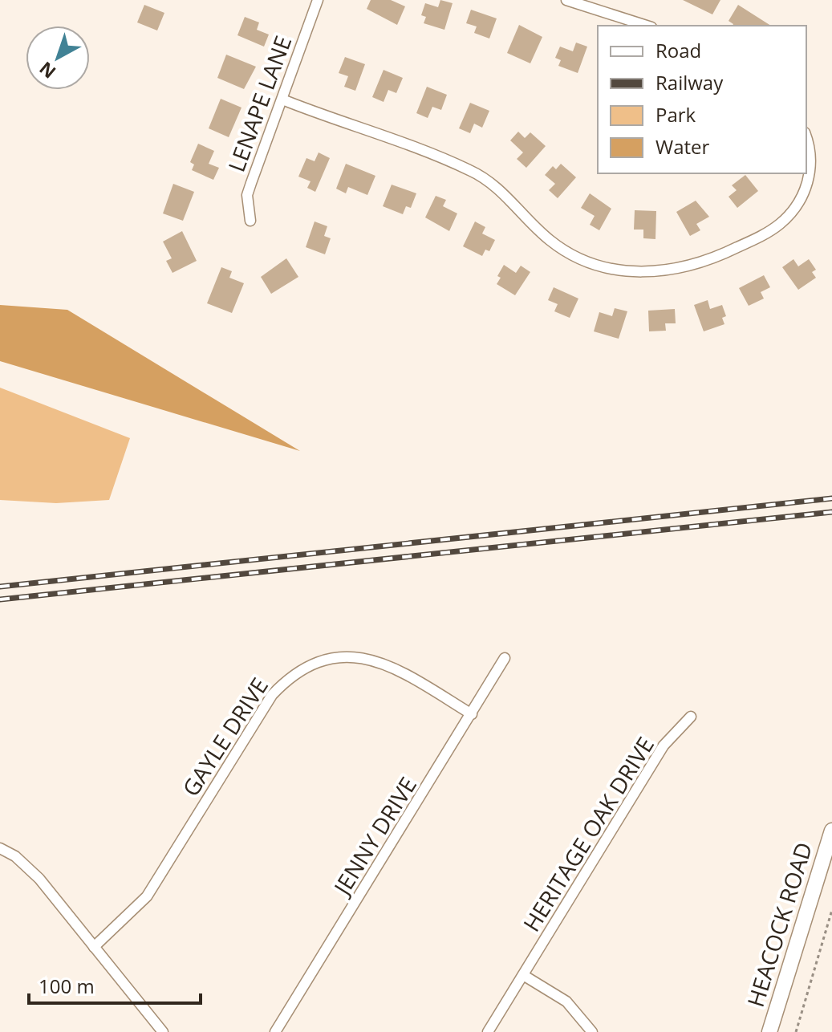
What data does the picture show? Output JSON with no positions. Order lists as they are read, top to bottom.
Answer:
{
  "streets": {
    "main road": ["HEACOCK ROAD"],
    "street": [
      "LENAPE LANE",
      "GAYLE DRIVE",
      "HERITAGE OAK DRIVE",
      "JENNY DRIVE"
    ]
  },
  "crossings": [
    ["GAYLE DRIVE", "JENNY DRIVE"]
  ],
  "legend": [
    "Road",
    "Railway",
    "Park",
    "Water"
  ],
  "scale_bar": "100 m",
  "north": "bottom left"
}
